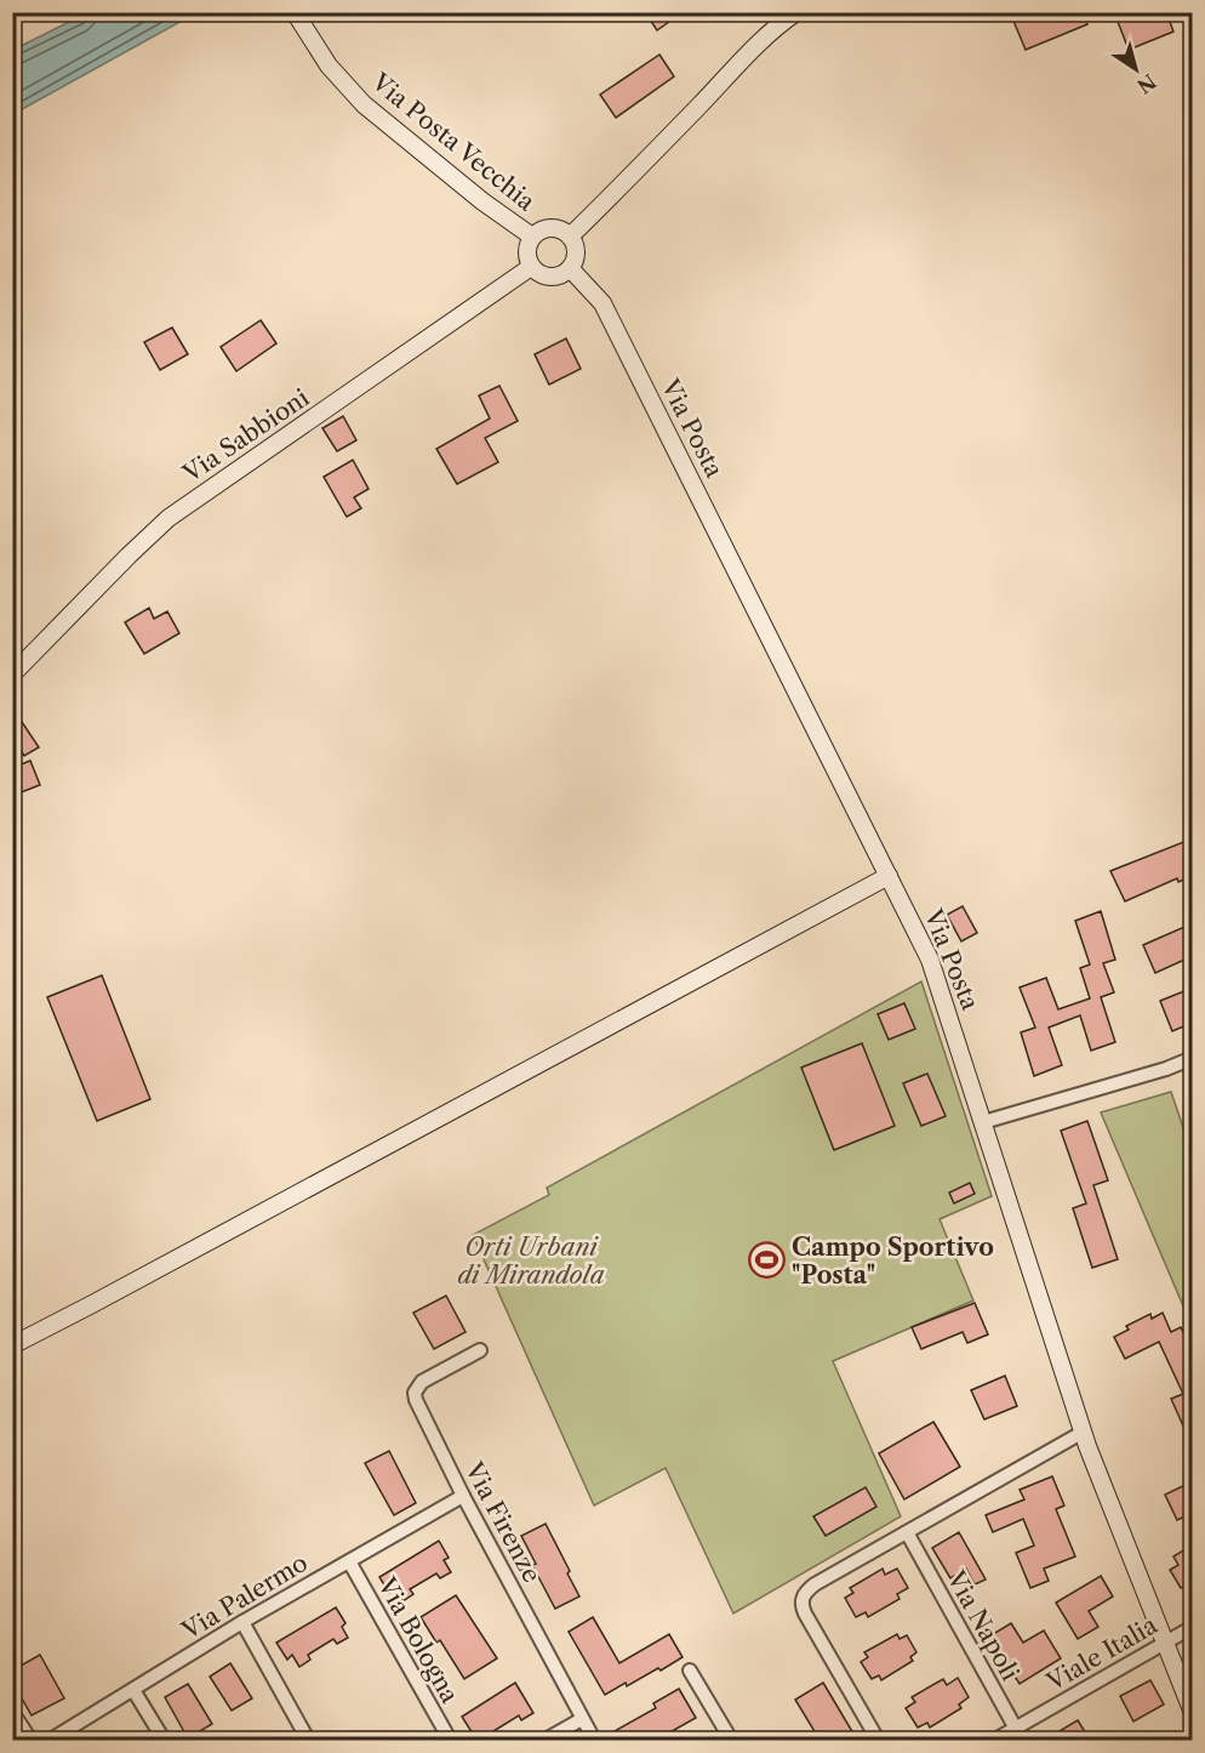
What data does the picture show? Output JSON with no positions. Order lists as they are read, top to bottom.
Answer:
{
  "streets": {
    "street": [
      "Via Posta Vecchia",
      "Via Posta",
      "Via Sabbioni",
      "Via Firenze",
      "Via Palermo",
      "Via Napoli",
      "Via Bologna",
      "Viale Italia"
    ]
  },
  "crossings": [
    ["Via Posta Vecchia", "Via Posta"],
    ["Via Posta Vecchia", "Via Sabbioni"],
    ["Via Posta", "Via Sabbioni"],
    ["Via Posta", "Viale Italia"],
    ["Via Firenze", "Via Palermo"],
    ["Via Palermo", "Via Bologna"],
    ["Via Napoli", "Viale Italia"]
  ],
  "parks": ["Orti Urbani di Mirandola"],
  "places": {
    "sports": ["Campo Sportivo \"Posta\""]
  },
  "north": "bottom right"
}
